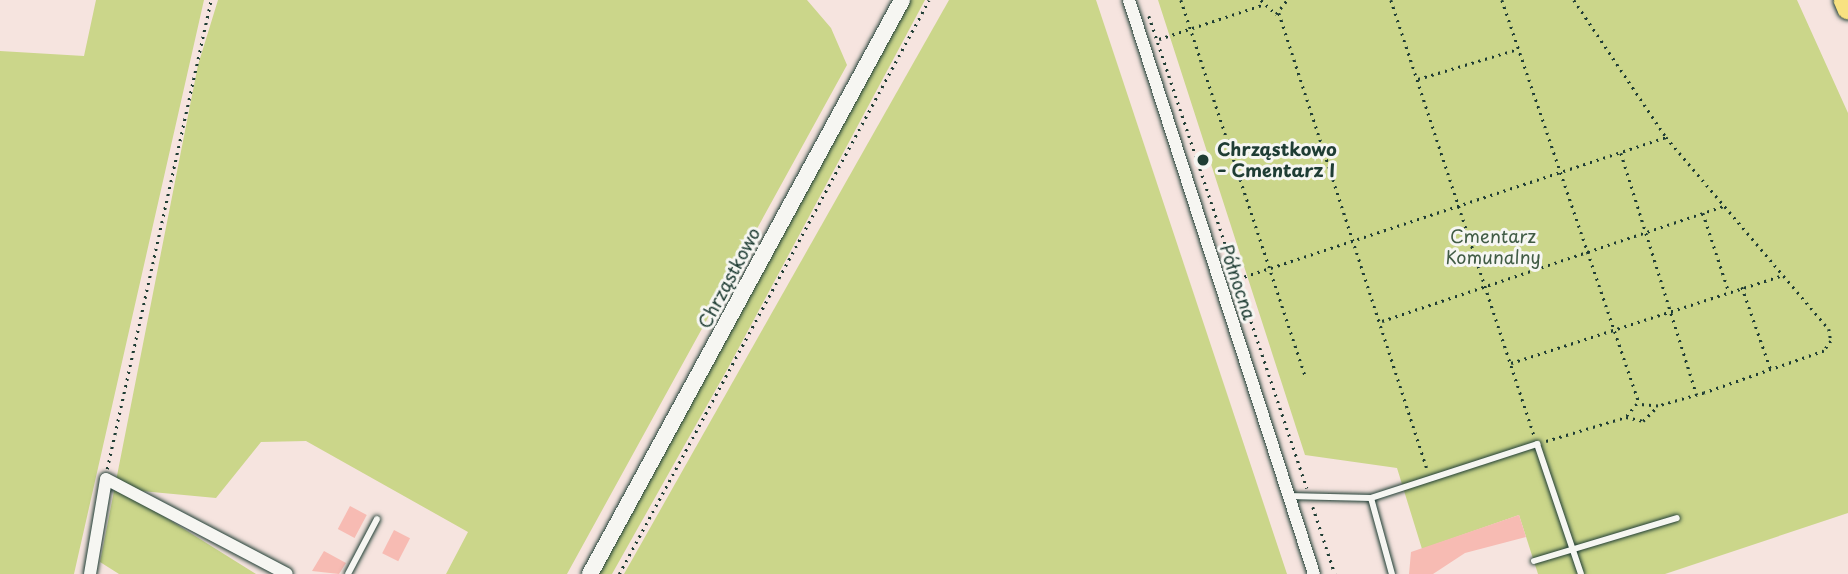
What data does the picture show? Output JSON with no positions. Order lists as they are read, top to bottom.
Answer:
{
  "streets": {
    "street": ["Chrząstkowo", "Północna"]
  },
  "parks": ["Cmentarz Komunalny"],
  "places": ["Chrząstkowo – Cmentarz I"]
}
